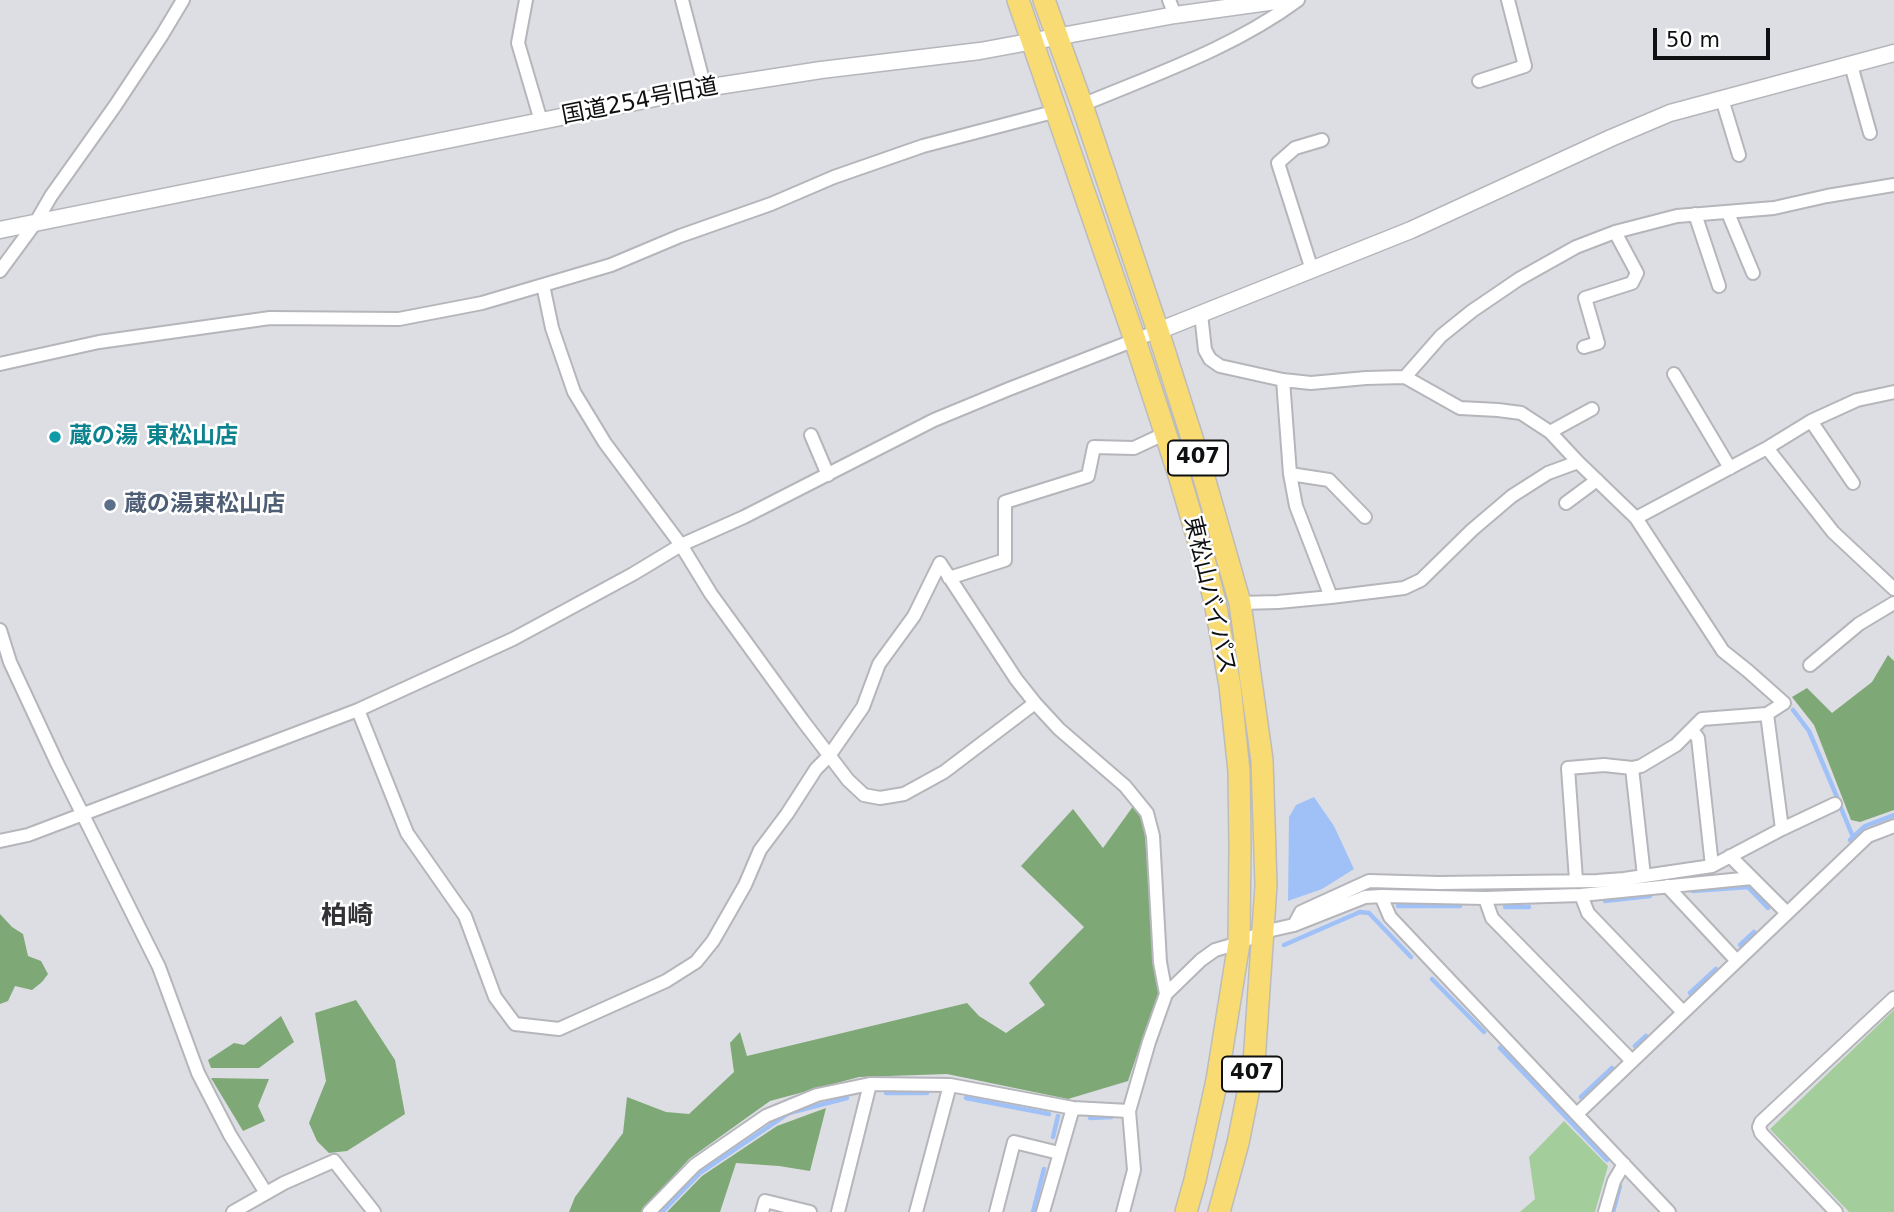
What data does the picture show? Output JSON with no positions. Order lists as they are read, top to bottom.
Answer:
{
  "streets": {
    "highway": ["407", "東松山バイパス"],
    "street": ["国道254号旧道"]
  },
  "crossings": [
    ["国道254号旧道", "東松山バイパス"]
  ],
  "districts": ["柏崎"],
  "places": ["蔵の湯 東松山店", "蔵の湯東松山店"],
  "scale_bar": "50 m"
}
